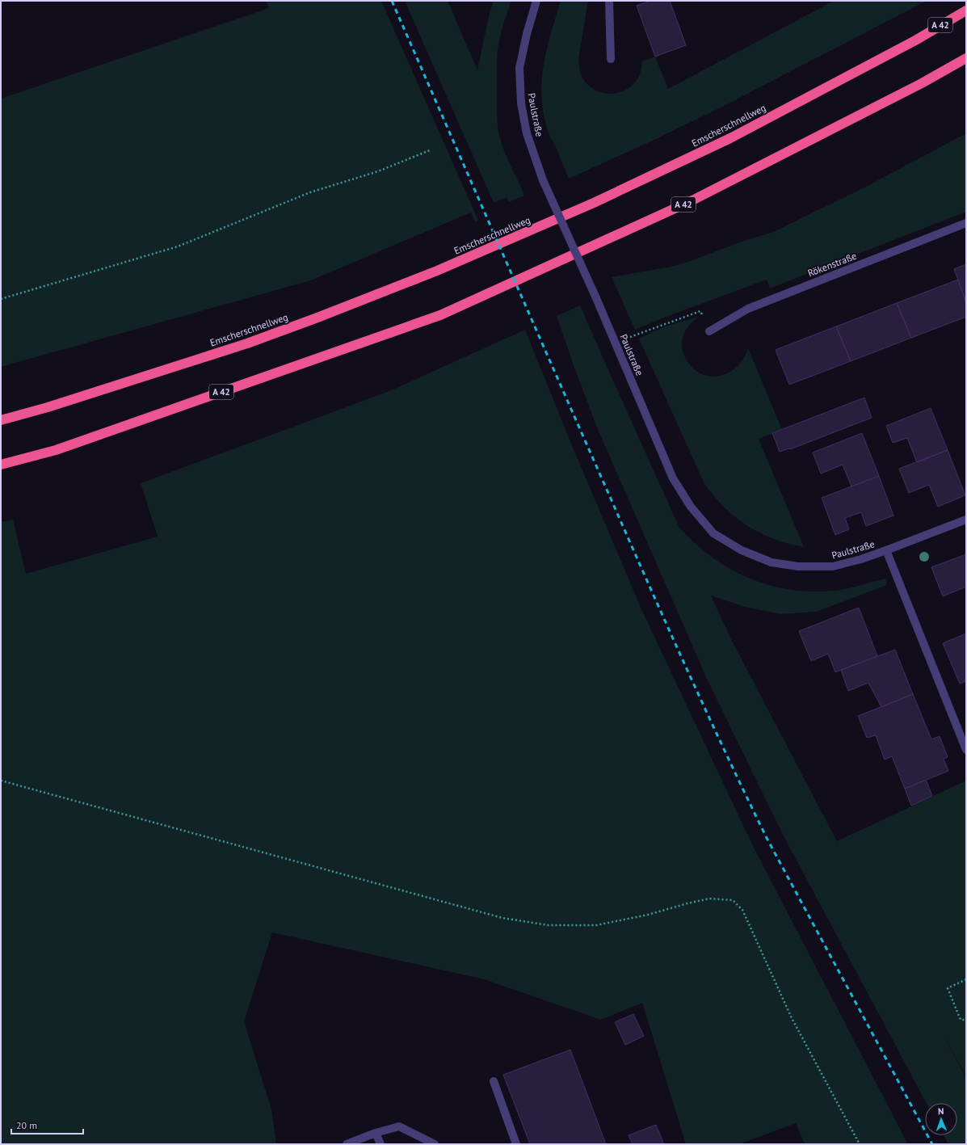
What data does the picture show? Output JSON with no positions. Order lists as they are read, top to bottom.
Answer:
{
  "streets": {
    "highway": ["A 42", "Emscherschnellweg"],
    "street": ["Paulstraße", "Rökenstraße"]
  },
  "scale_bar": "20 m",
  "north": "top"
}
